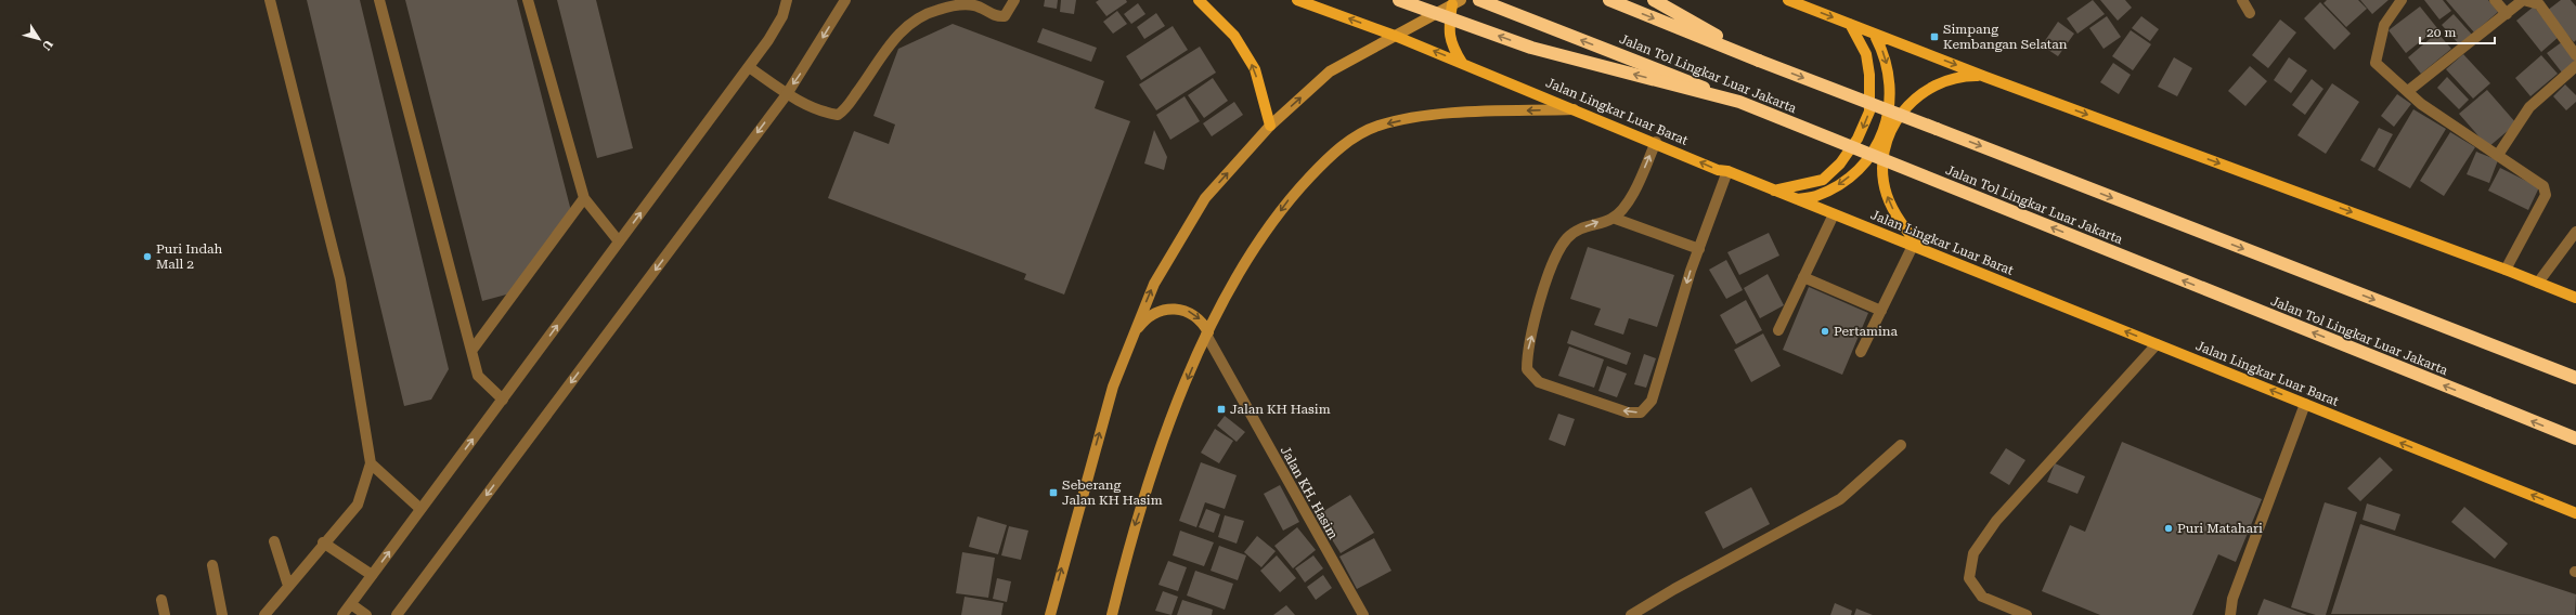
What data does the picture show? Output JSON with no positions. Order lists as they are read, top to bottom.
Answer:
{
  "streets": {
    "highway": ["Jalan Tol Lingkar Luar Jakarta"],
    "main road": ["Jalan Lingkar Luar Barat"],
    "street": ["Jalan KH. Hasim"]
  },
  "one_way": ["Jalan Lingkar Luar Barat"],
  "places": {
    "transit": ["Simpang Kembangan Selatan", "Jalan KH Hasim", "Seberang Jalan KH Hasim"],
    "other": ["Puri Indah Mall 2", "Pertamina", "Puri Matahari"]
  },
  "scale_bar": "20 m",
  "north": "bottom right"
}
